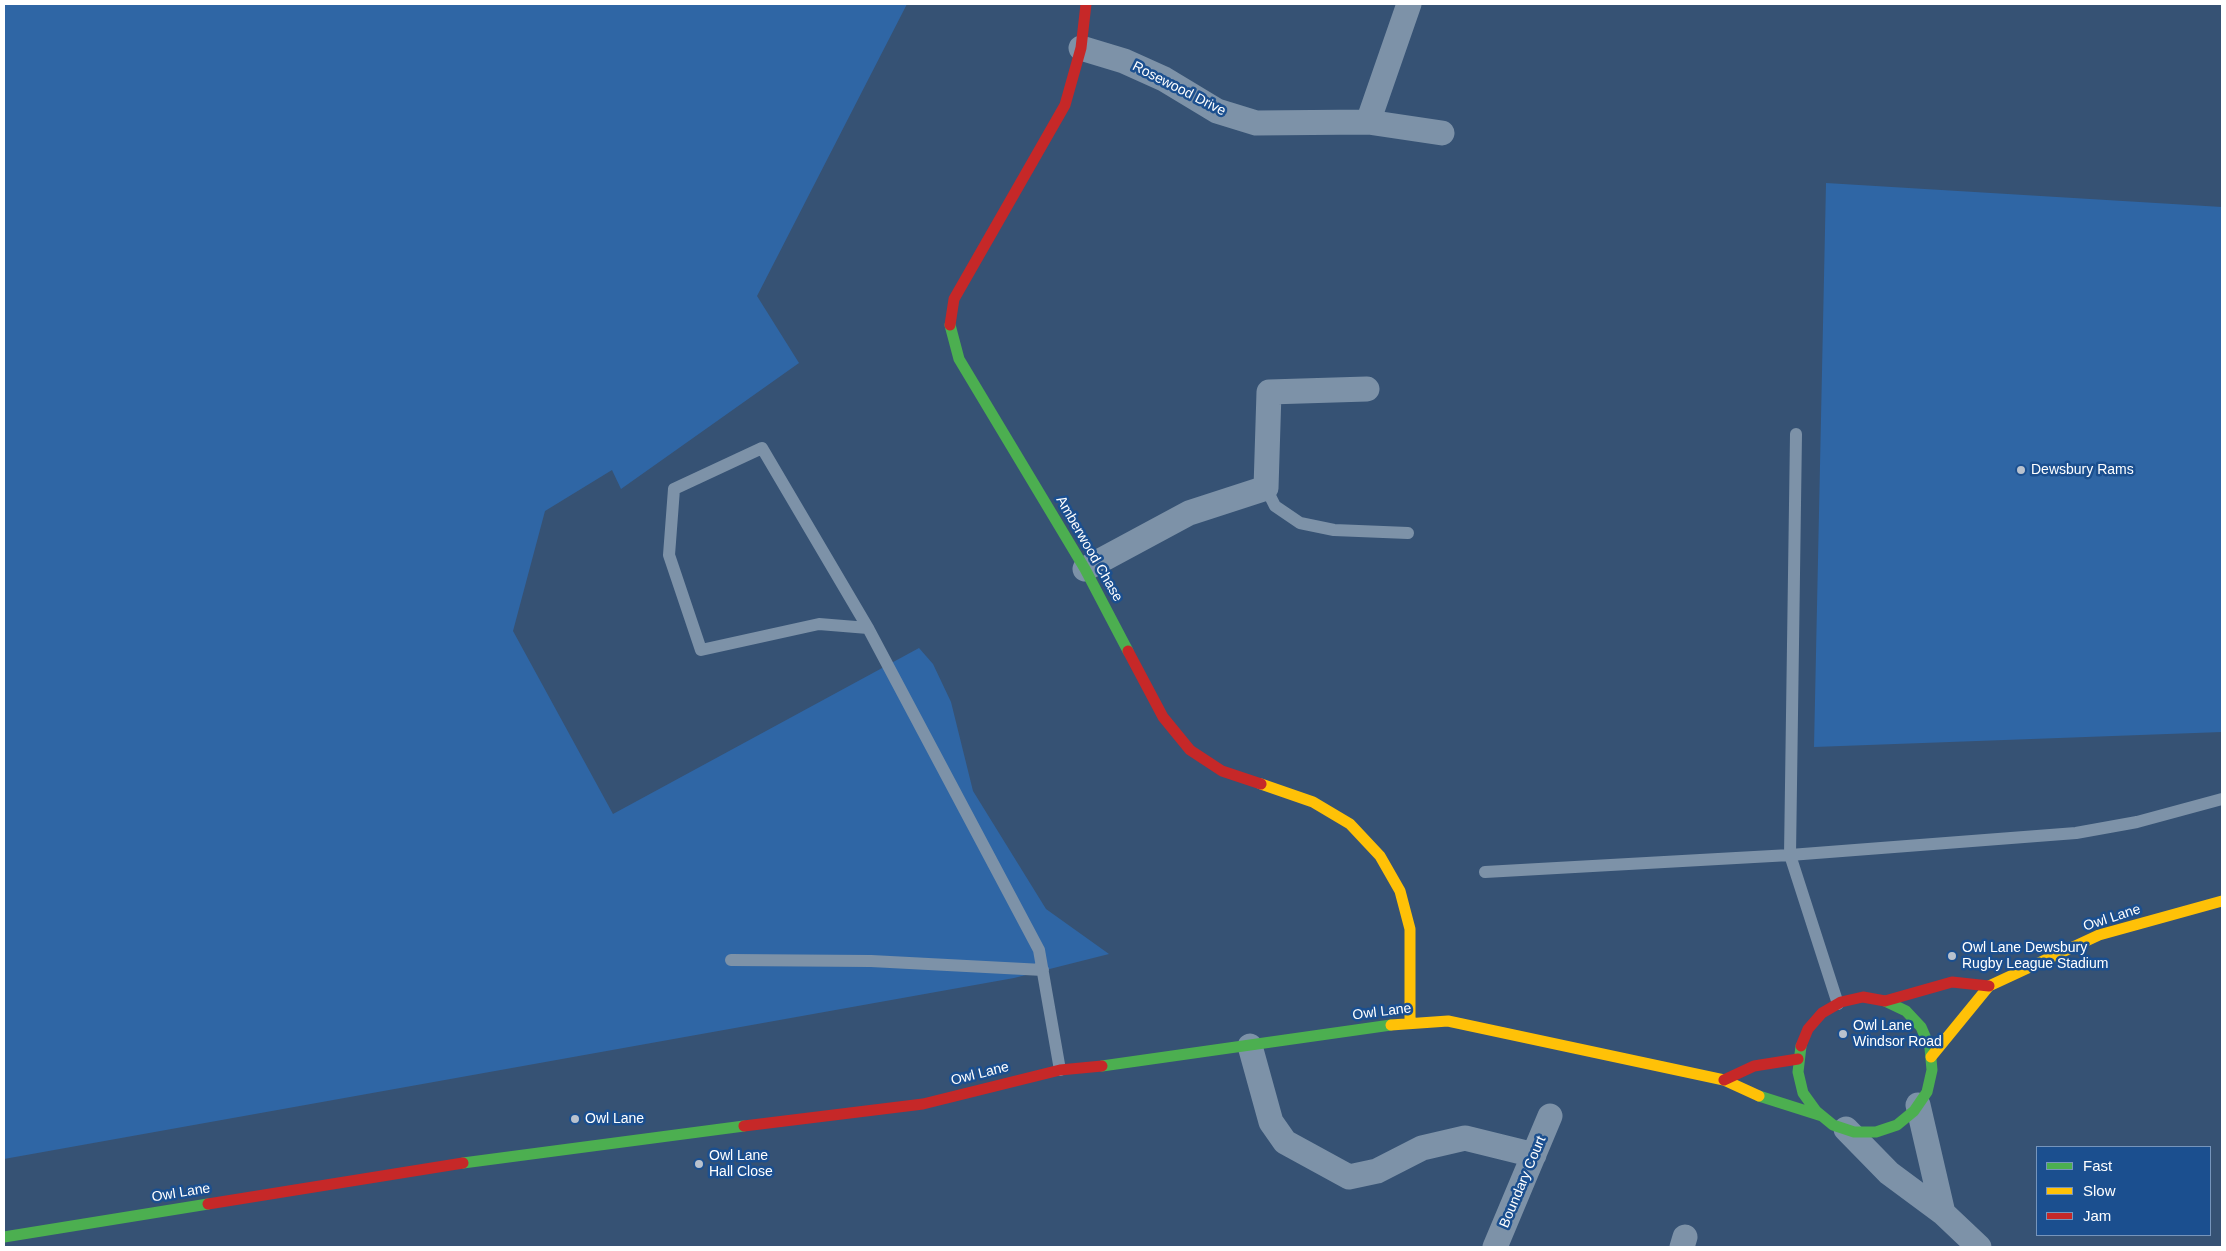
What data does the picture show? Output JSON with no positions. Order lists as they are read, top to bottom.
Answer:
{
  "streets": {
    "main road": ["Amberwood Chase", "Owl Lane"],
    "street": ["Rosewood Drive", "Boundary Court"]
  },
  "crossings": [
    ["Rosewood Drive", "Amberwood Chase"],
    ["Amberwood Chase", "Owl Lane"]
  ],
  "places": [
    "Dewsbury Rams",
    "Owl Lane Dewsbury Rugby League Stadium",
    "Owl Lane Windsor Road",
    "Owl Lane",
    "Owl Lane Hall Close"
  ],
  "legend": ["Fast", "Slow", "Jam"]
}
